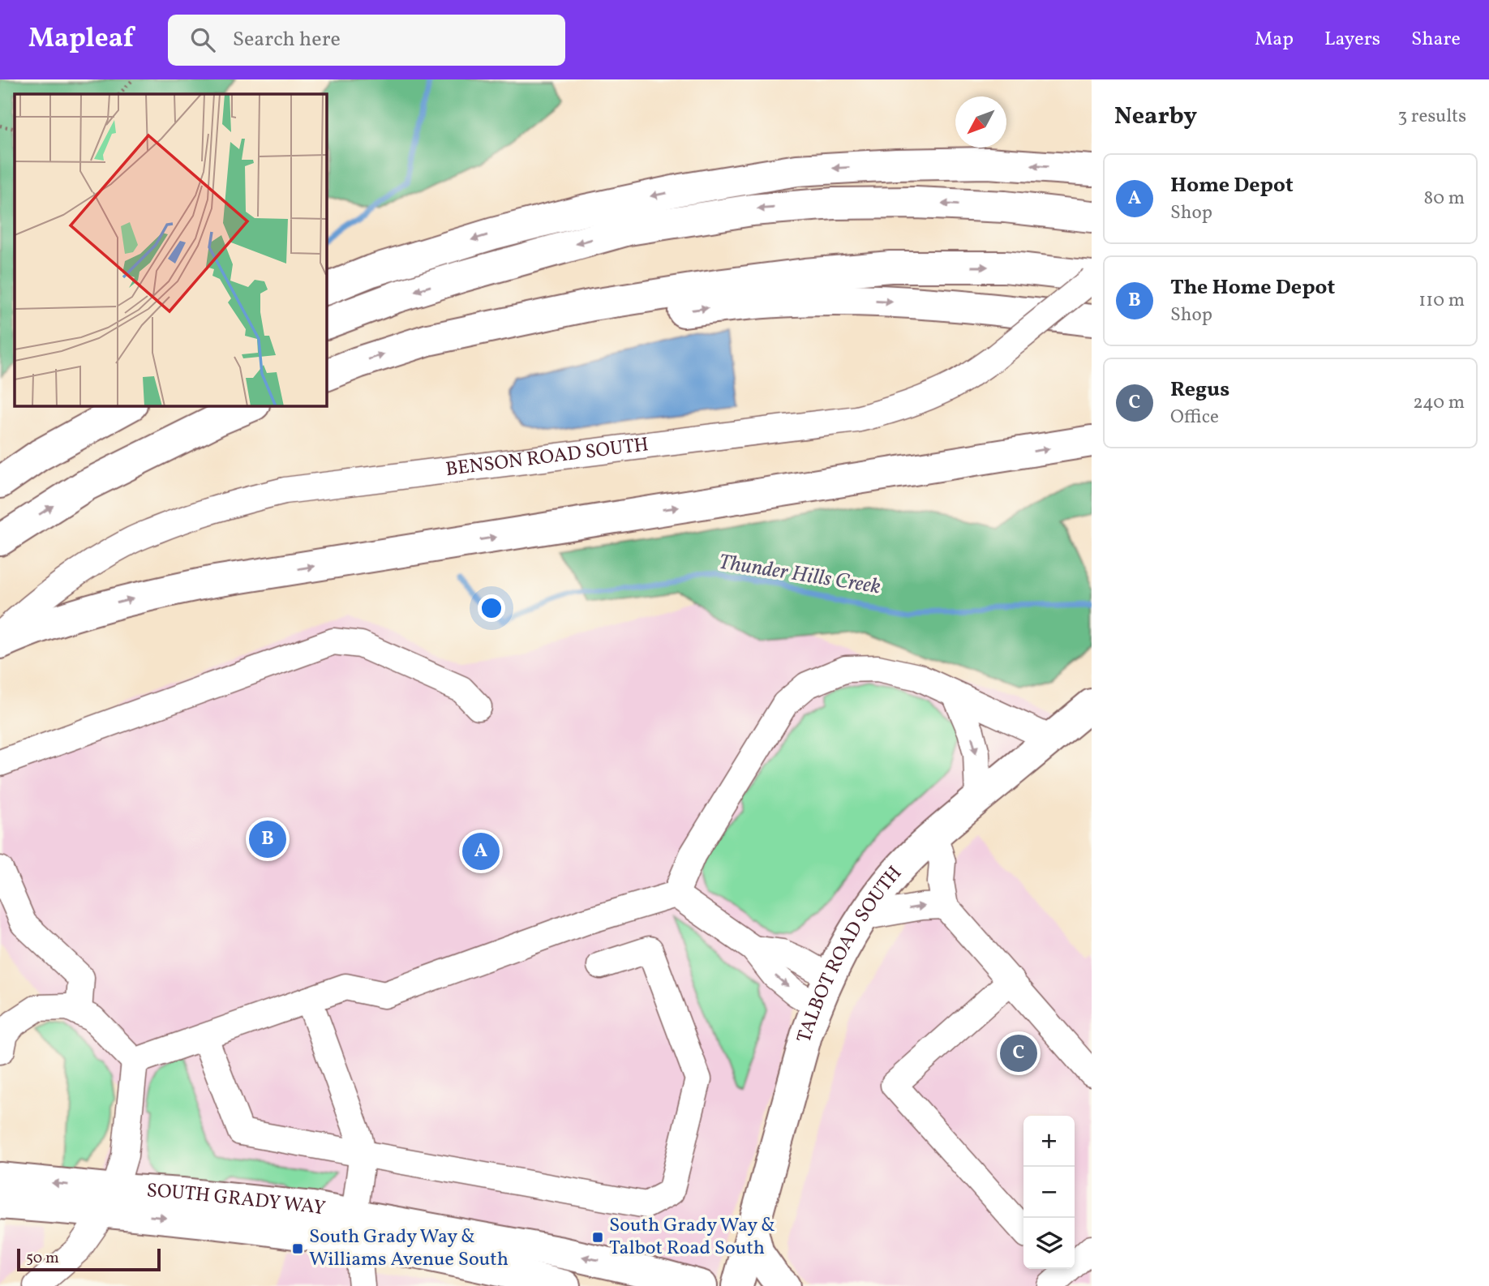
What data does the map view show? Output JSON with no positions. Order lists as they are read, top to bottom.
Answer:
{
  "streets": {
    "main road": ["TALBOT ROAD SOUTH", "SOUTH GRADY WAY"],
    "street": ["BENSON ROAD SOUTH"]
  },
  "water": ["Thunder Hills Creek"],
  "places": {
    "transit": ["South Grady Way & Talbot Road South", "South Grady Way & Williams Avenue South"]
  },
  "scale_bar": "50 m",
  "north": "bottom left",
  "page": {
    "header": "Mapleaf",
    "search": "Search here",
    "nav": ["Map", "Layers", "Share"],
    "heading": ["Nearby", "3 results"],
    "list": [
      {
        "mark": "A",
        "name": "Home Depot",
        "note": "Shop",
        "value": "80 m"
      },
      {
        "mark": "B",
        "name": "The Home Depot",
        "note": "Shop",
        "value": "110 m"
      },
      {
        "mark": "C",
        "name": "Regus",
        "note": "Office",
        "value": "240 m"
      }
    ],
    "pins": ["B", "A", "C"],
    "map_buttons": ["+", "−"],
    "scale": "50 m"
  }
}
